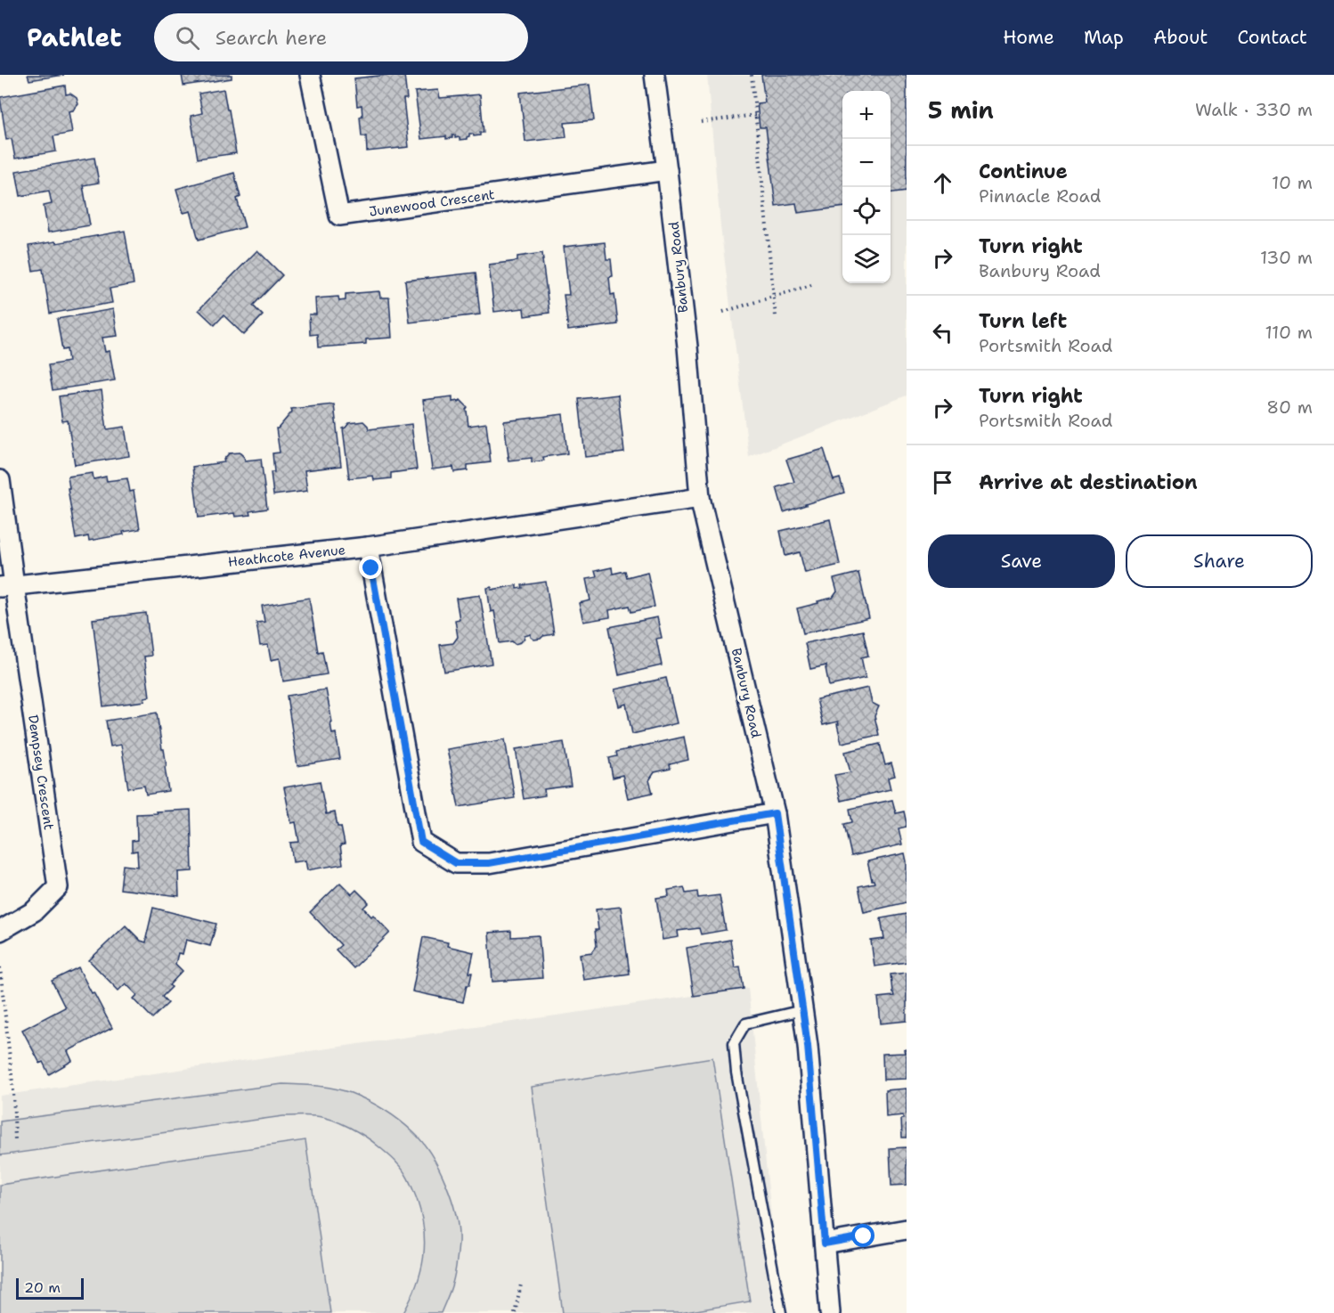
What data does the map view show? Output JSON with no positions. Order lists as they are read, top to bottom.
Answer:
{
  "streets": {
    "street": [
      "Junewood Crescent",
      "Banbury Road",
      "Heathcote Avenue",
      "Dempsey Crescent"
    ]
  },
  "crossings": [
    ["Junewood Crescent", "Banbury Road"],
    ["Banbury Road", "Heathcote Avenue"],
    ["Heathcote Avenue", "Dempsey Crescent"]
  ],
  "scale_bar": "20 m",
  "page": {
    "header": "Pathlet",
    "search": "Search here",
    "nav": [
      "Home",
      "Map",
      "About",
      "Contact"
    ],
    "heading": ["5 min", "Walk · 330 m"],
    "map_buttons": ["+", "−"],
    "list": [
      ["Continue", "Pinnacle Road", "10 m"],
      ["Turn right", "Banbury Road", "130 m"],
      ["Turn left", "Portsmith Road", "110 m"],
      ["Turn right", "Portsmith Road", "80 m"],
      "Arrive at destination"
    ],
    "buttons": ["Save", "Share"],
    "scale": "20 m"
  }
}
